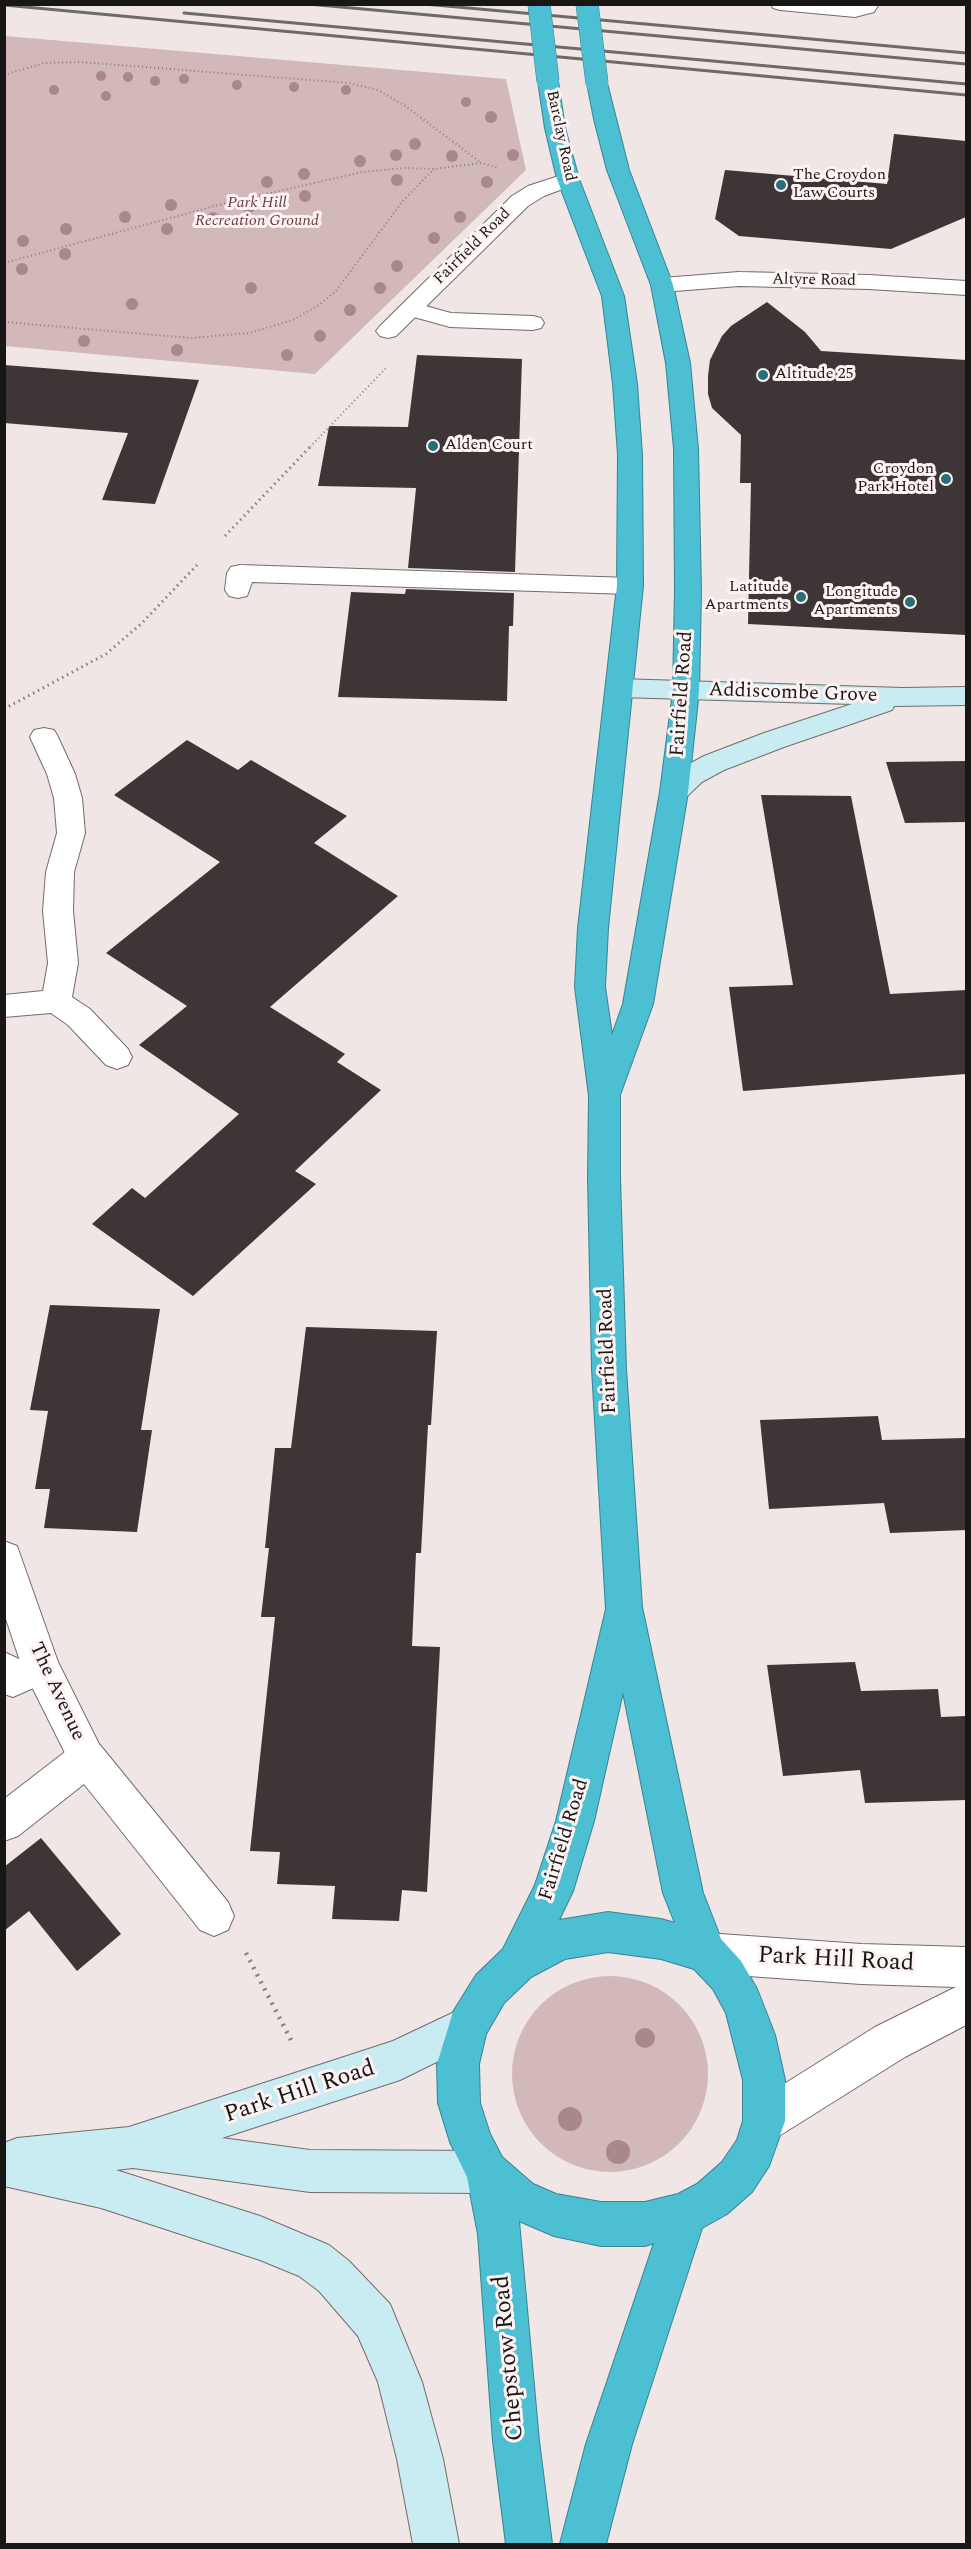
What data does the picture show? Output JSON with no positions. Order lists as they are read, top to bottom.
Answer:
{
  "streets": {
    "highway": ["Barclay Road", "Fairfield Road", "Chepstow Road"],
    "main road": ["Addiscombe Grove", "Park Hill Road"],
    "street": ["Altyre Road", "The Avenue"]
  },
  "crossings": [
    ["Barclay Road", "Fairfield Road"],
    ["Fairfield Road", "Altyre Road"],
    ["Fairfield Road", "Addiscombe Grove"],
    ["Fairfield Road", "Park Hill Road"],
    ["Park Hill Road", "Chepstow Road"]
  ],
  "parks": ["Park Hill Recreation Ground"],
  "places": [
    "The Croydon Law Courts",
    "Altitude 25",
    "Alden Court",
    "Croydon Park Hotel",
    "Latitude Apartments",
    "Longitude Apartments"
  ]
}
